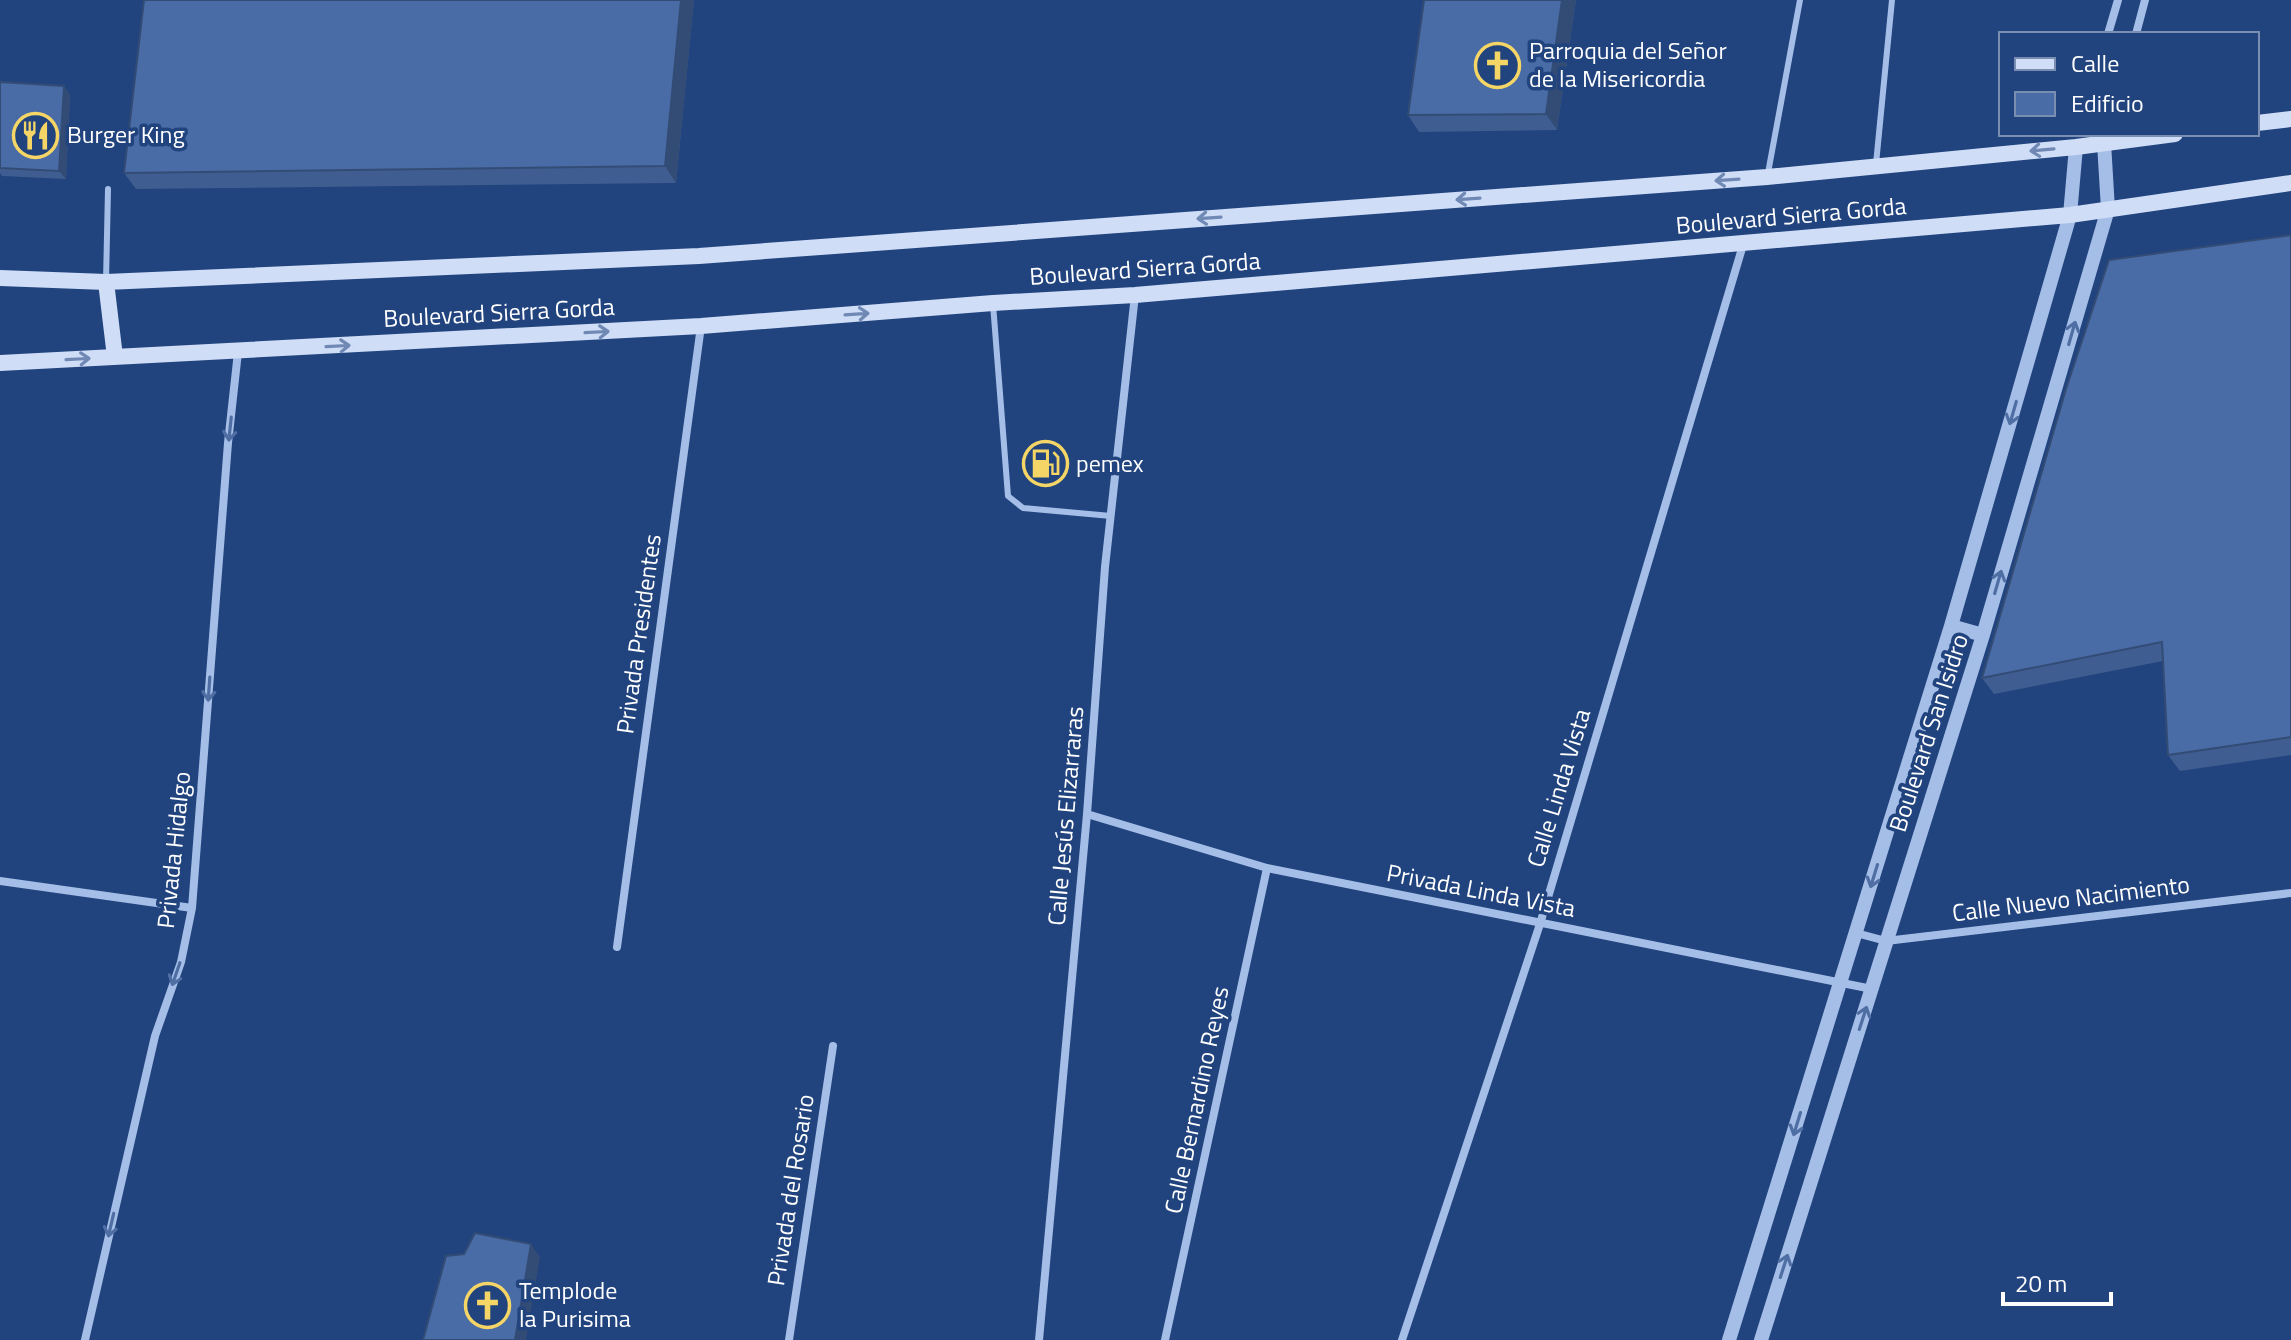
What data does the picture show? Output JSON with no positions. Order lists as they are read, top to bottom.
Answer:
{
  "streets": {
    "main road": ["Boulevard Sierra Gorda"],
    "street": [
      "Privada Presidentes",
      "Boulevard San Isidro",
      "Calle Linda Vista",
      "Calle Jesús Elizarraras",
      "Privada Hidalgo",
      "Privada Linda Vista",
      "Calle Nuevo Nacimiento",
      "Calle Bernardino Reyes",
      "Privada del Rosario"
    ]
  },
  "crossings": [
    ["Boulevard Sierra Gorda", "Privada Presidentes"],
    ["Boulevard Sierra Gorda", "Boulevard San Isidro"],
    ["Boulevard Sierra Gorda", "Calle Linda Vista"],
    ["Boulevard Sierra Gorda", "Calle Jesús Elizarraras"],
    ["Boulevard Sierra Gorda", "Privada Hidalgo"],
    ["Boulevard San Isidro", "Privada Linda Vista"],
    ["Boulevard San Isidro", "Calle Nuevo Nacimiento"],
    ["Calle Linda Vista", "Privada Linda Vista"],
    ["Calle Jesús Elizarraras", "Privada Linda Vista"],
    ["Privada Linda Vista", "Calle Bernardino Reyes"]
  ],
  "one_way": ["Privada Hidalgo"],
  "places": {
    "church": ["Parroquia del Señor de la Misericordia", "Templode la Purisima"],
    "restaurant": ["Burger King"],
    "fuel station": ["pemex"]
  },
  "legend": ["Calle", "Edificio"],
  "scale_bar": "20 m"
}
